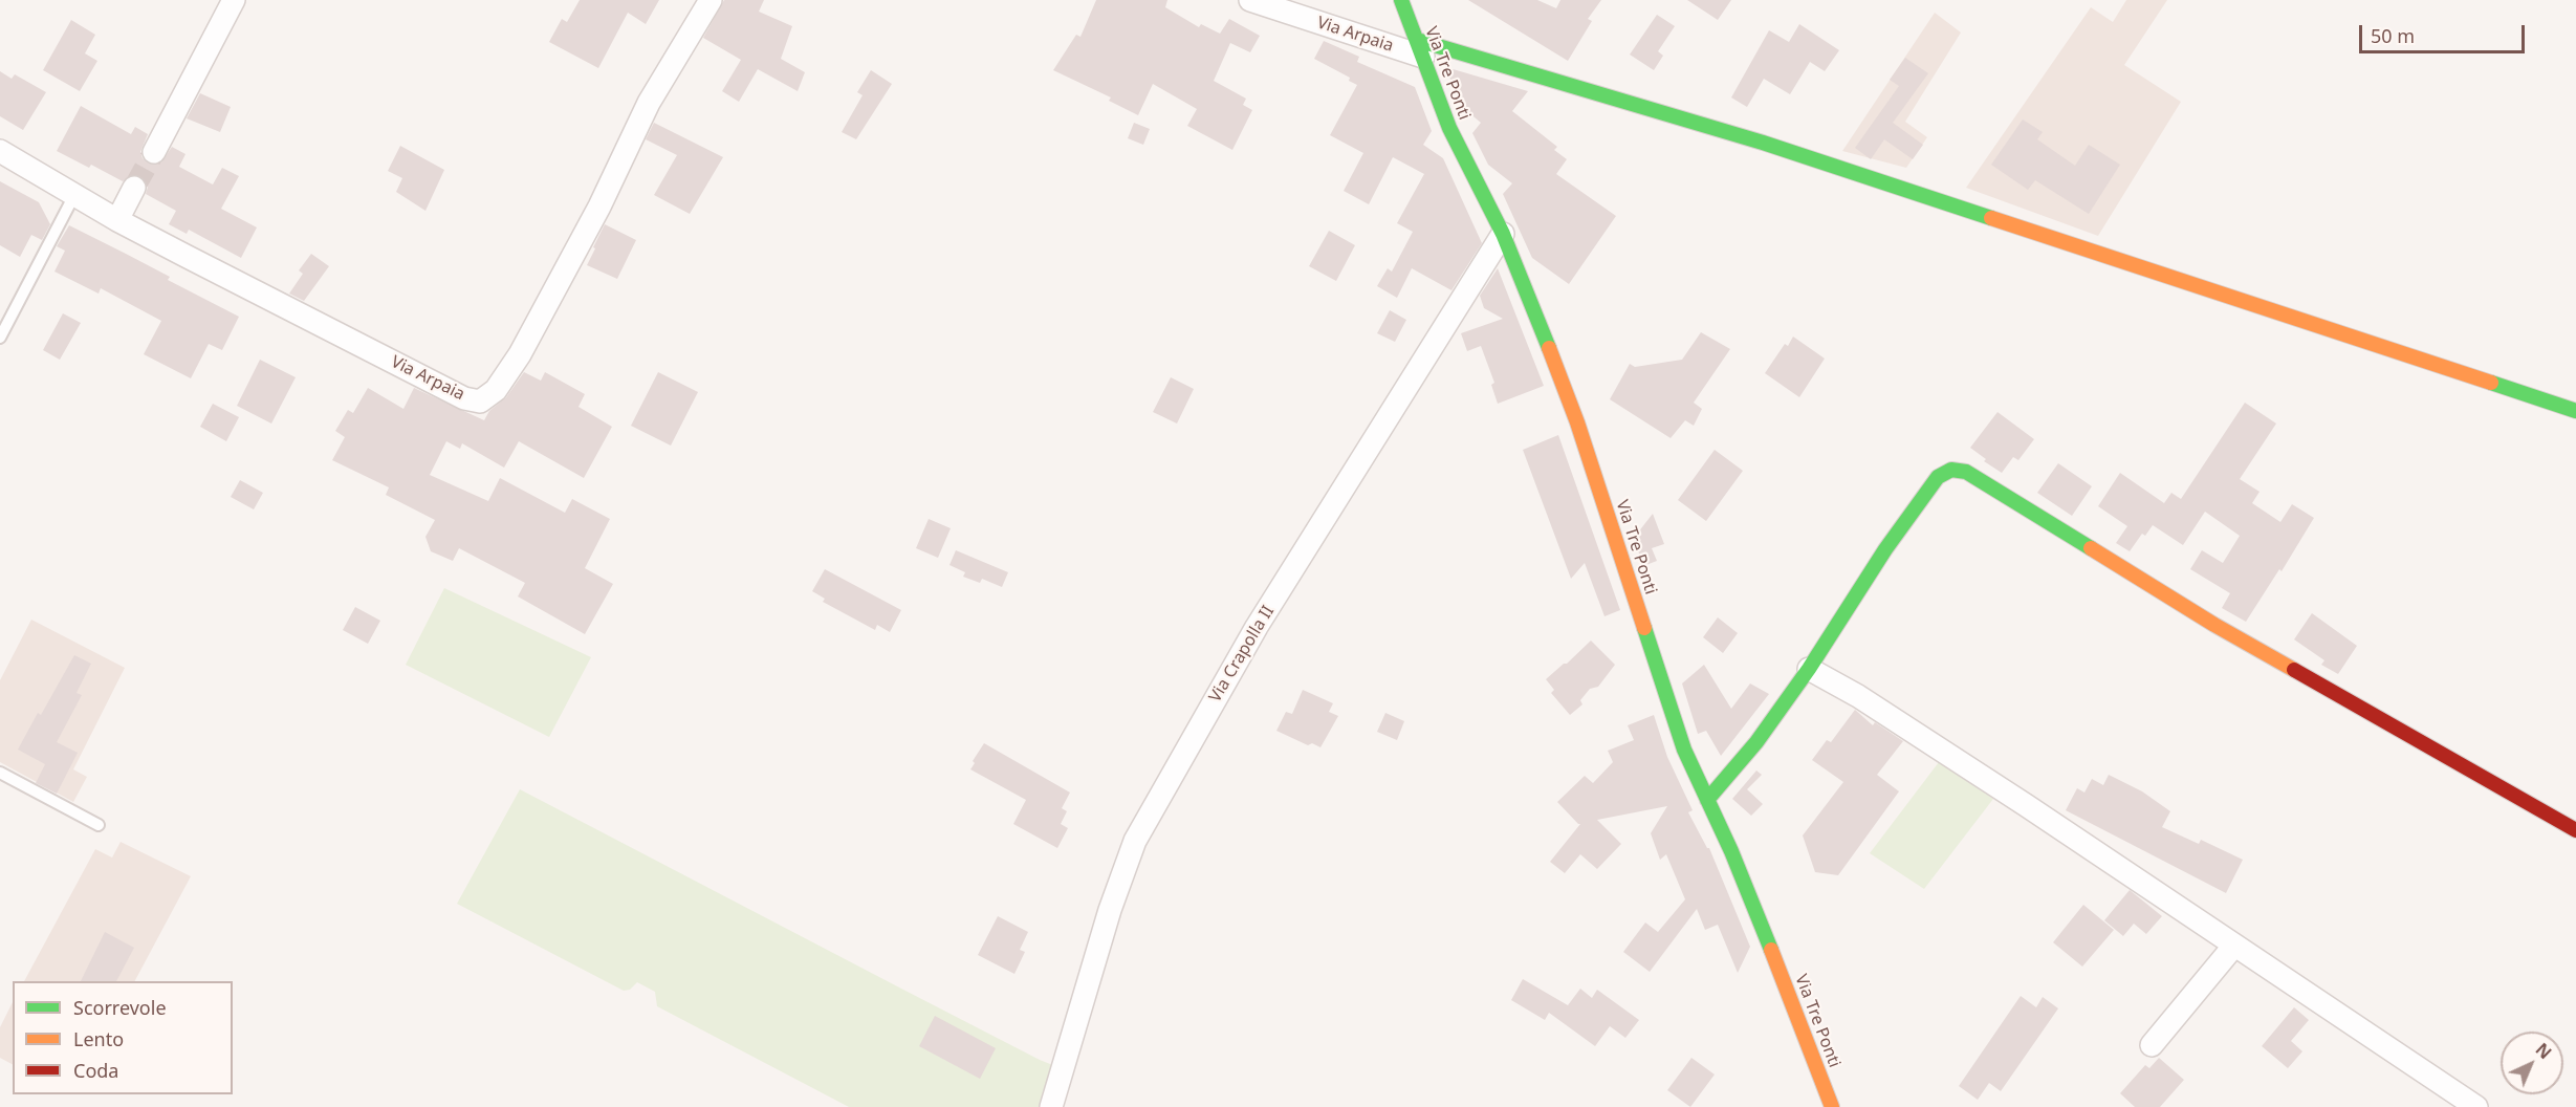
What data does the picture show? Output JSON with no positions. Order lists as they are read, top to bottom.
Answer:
{
  "streets": {
    "street": ["Via Arpaia", "Via Tre Ponti", "Via Crapolla II"]
  },
  "crossings": [
    ["Via Arpaia", "Via Tre Ponti"],
    ["Via Tre Ponti", "Via Crapolla II"]
  ],
  "legend": ["Scorrevole", "Lento", "Coda"],
  "scale_bar": "50 m",
  "north": "top right"
}
